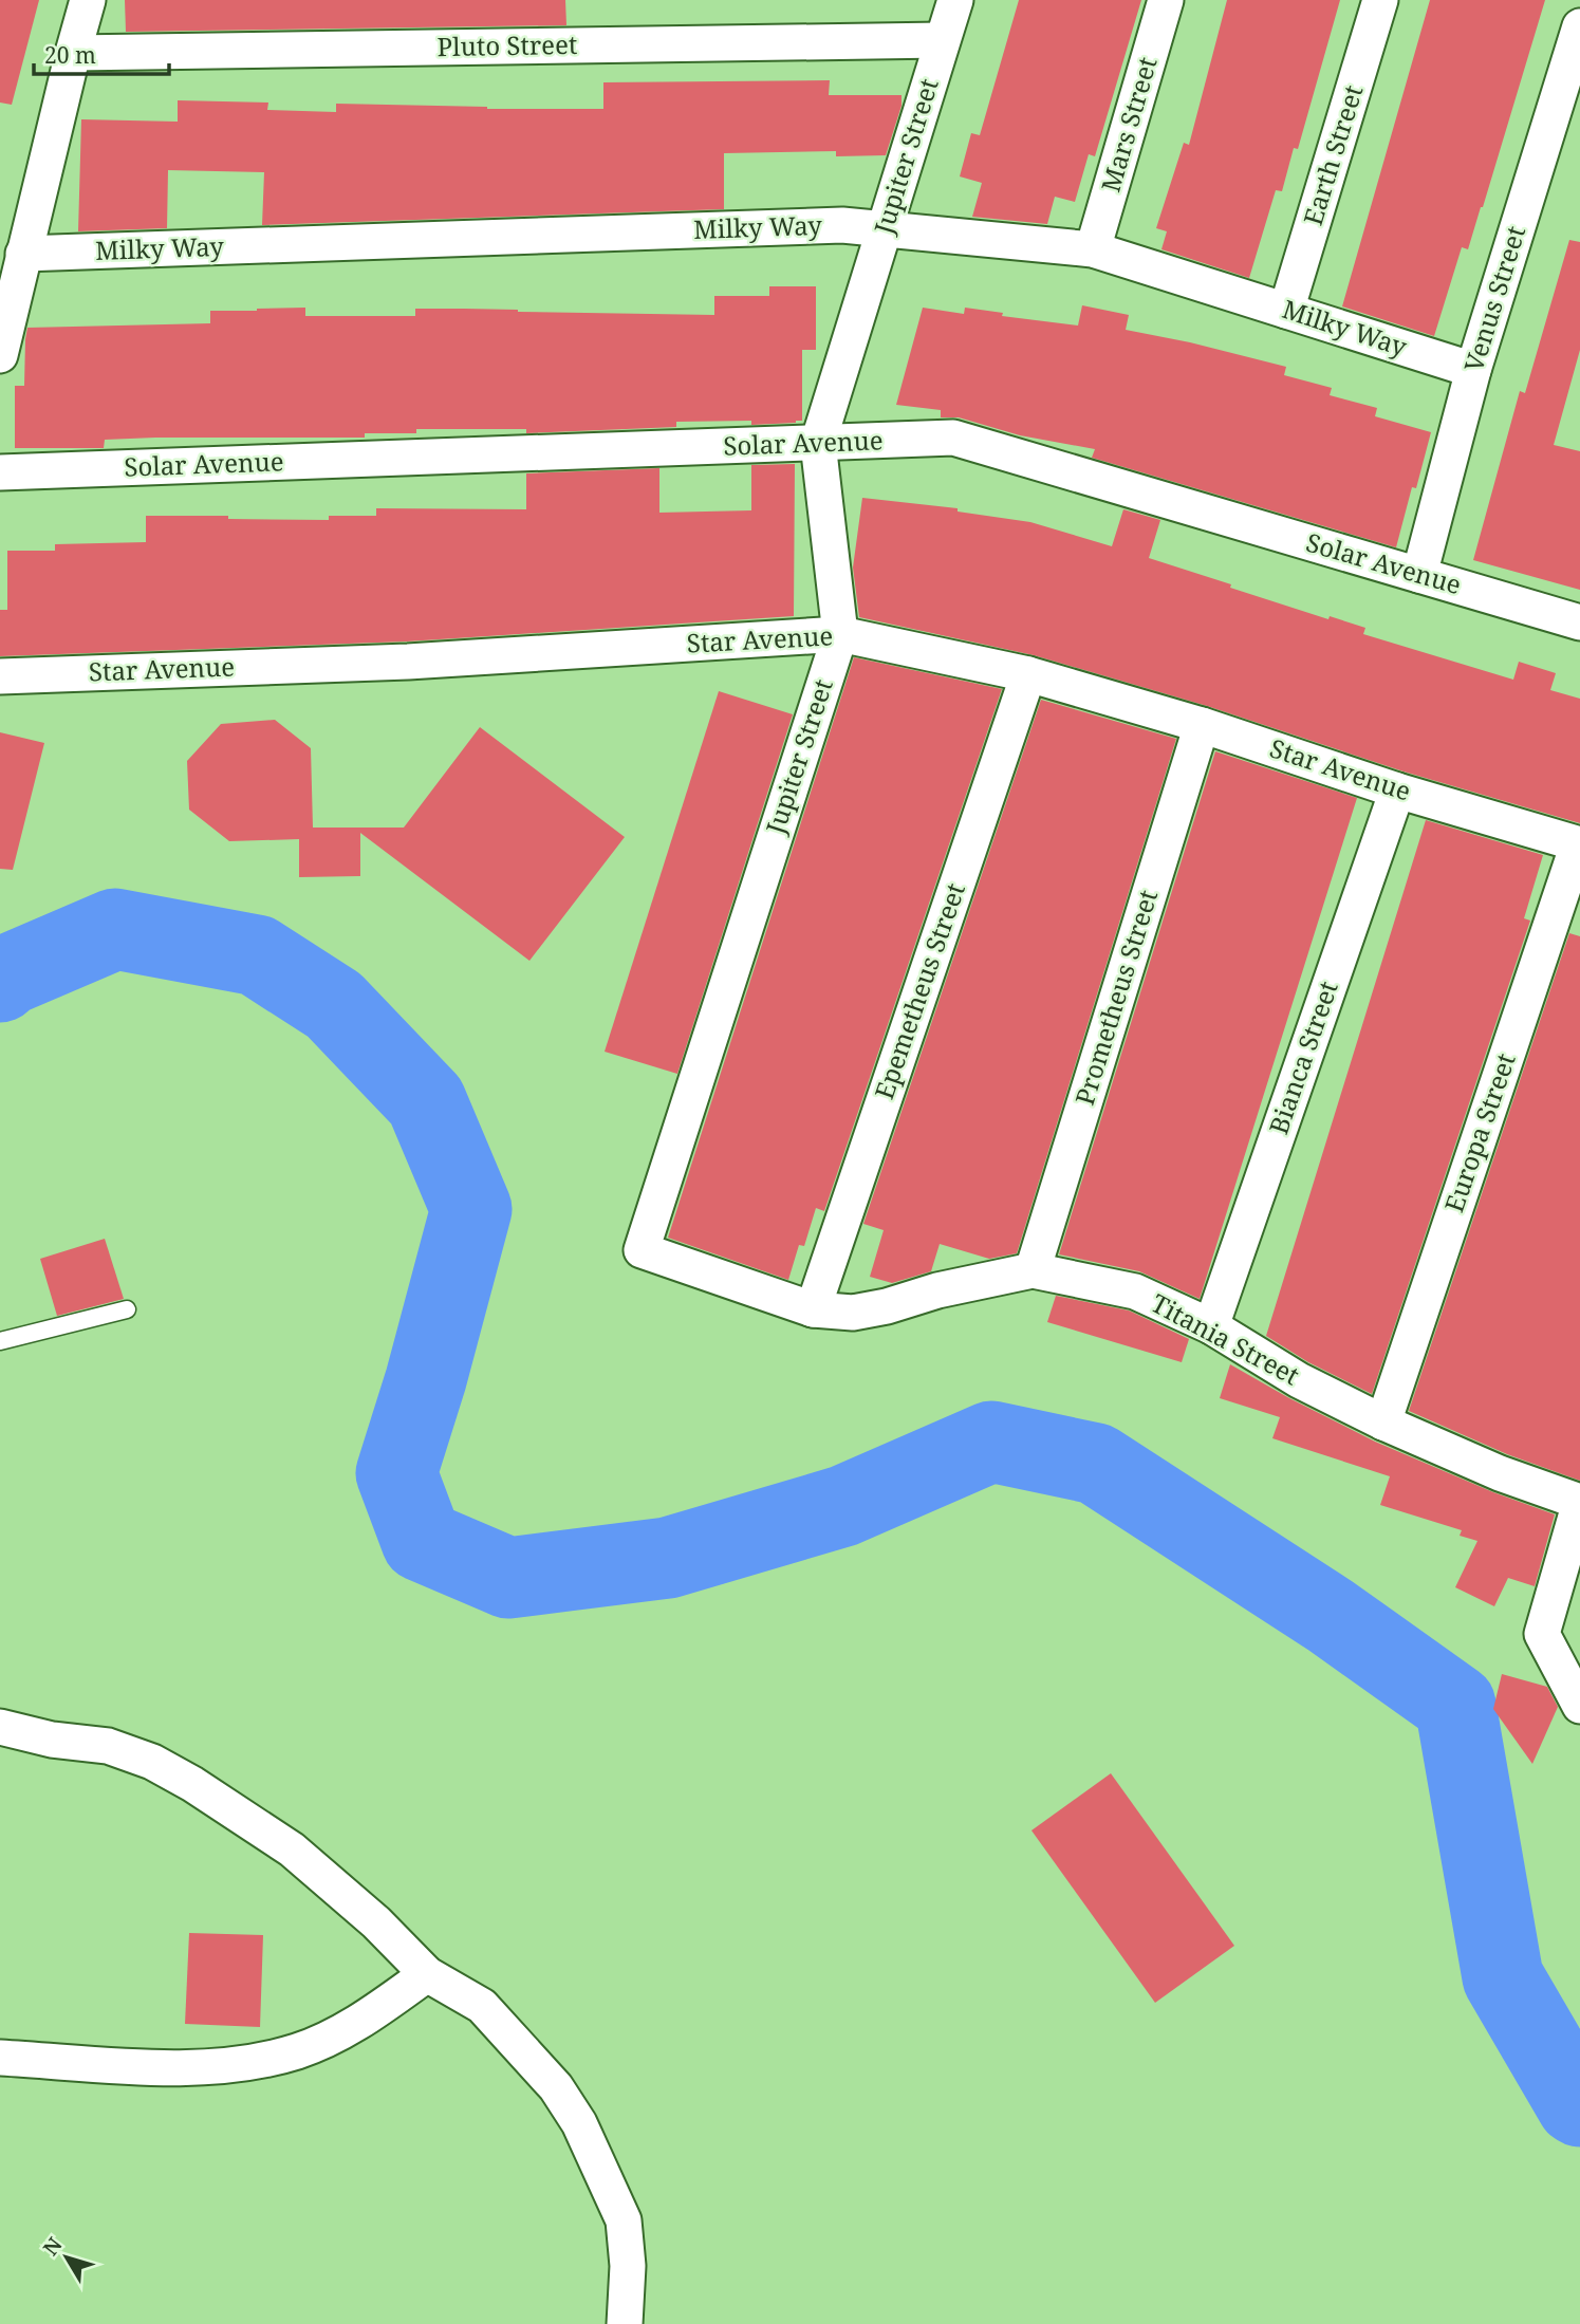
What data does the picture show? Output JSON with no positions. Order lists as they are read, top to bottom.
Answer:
{
  "streets": {
    "street": [
      "Pluto Street",
      "Mars Street",
      "Earth Street",
      "Jupiter Street",
      "Milky Way",
      "Venus Street",
      "Solar Avenue",
      "Star Avenue",
      "Epemetheus Street",
      "Prometheus Street",
      "Bianca Street",
      "Europa Street",
      "Titania Street"
    ]
  },
  "crossings": [
    ["Pluto Street", "Jupiter Street"],
    ["Mars Street", "Milky Way"],
    ["Earth Street", "Milky Way"],
    ["Jupiter Street", "Milky Way"],
    ["Jupiter Street", "Solar Avenue"],
    ["Jupiter Street", "Star Avenue"],
    ["Jupiter Street", "Titania Street"],
    ["Milky Way", "Venus Street"],
    ["Venus Street", "Solar Avenue"],
    ["Star Avenue", "Epemetheus Street"],
    ["Star Avenue", "Prometheus Street"],
    ["Star Avenue", "Bianca Street"],
    ["Star Avenue", "Europa Street"],
    ["Epemetheus Street", "Titania Street"],
    ["Prometheus Street", "Titania Street"],
    ["Bianca Street", "Titania Street"],
    ["Europa Street", "Titania Street"]
  ],
  "scale_bar": "20 m",
  "north": "top left"
}
